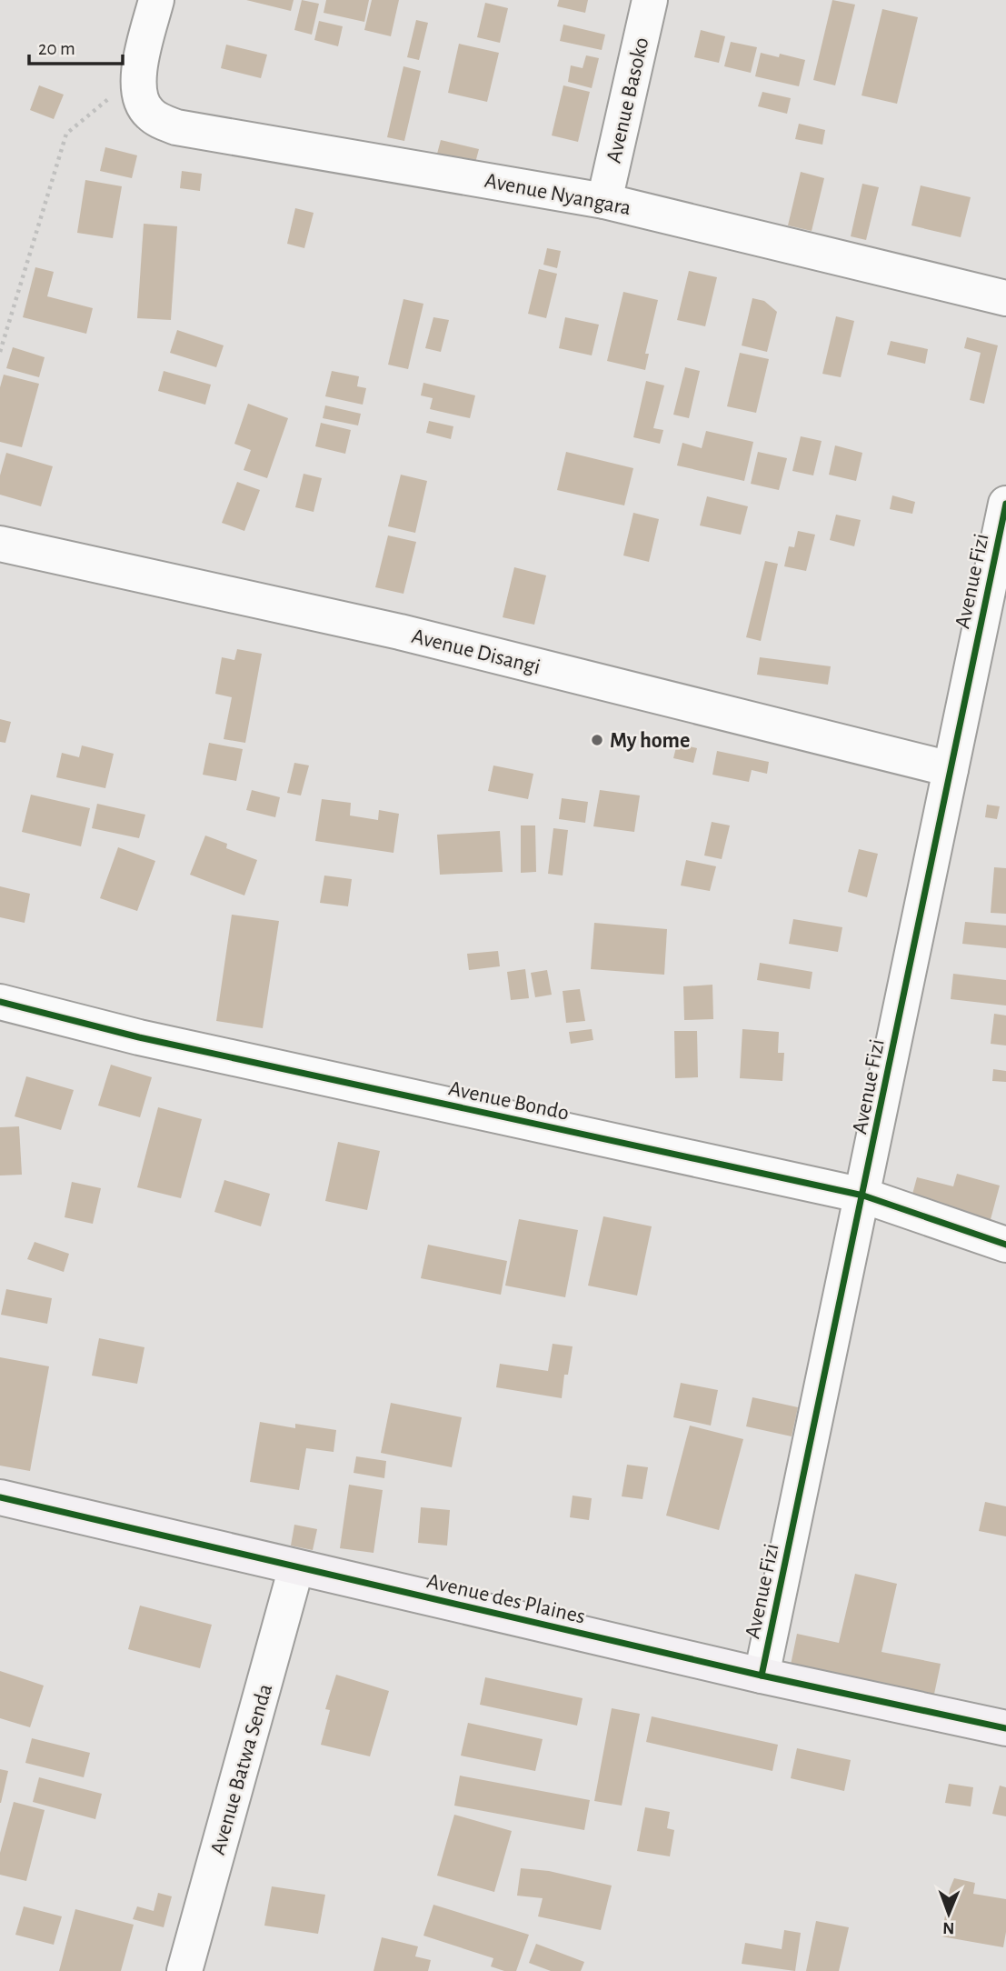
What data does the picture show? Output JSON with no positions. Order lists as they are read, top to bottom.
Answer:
{
  "streets": {
    "street": [
      "Avenue Basoko",
      "Avenue Nyangara",
      "Avenue Fizi",
      "Avenue Disangi",
      "Avenue Bondo",
      "Avenue des Plaines",
      "Avenue Batwa Senda"
    ]
  },
  "crossings": [
    ["Avenue Basoko", "Avenue Nyangara"],
    ["Avenue Fizi", "Avenue Disangi"],
    ["Avenue Fizi", "Avenue Bondo"],
    ["Avenue Fizi", "Avenue des Plaines"],
    ["Avenue des Plaines", "Avenue Batwa Senda"]
  ],
  "places": ["My home"],
  "scale_bar": "20 m",
  "north": "bottom"
}
